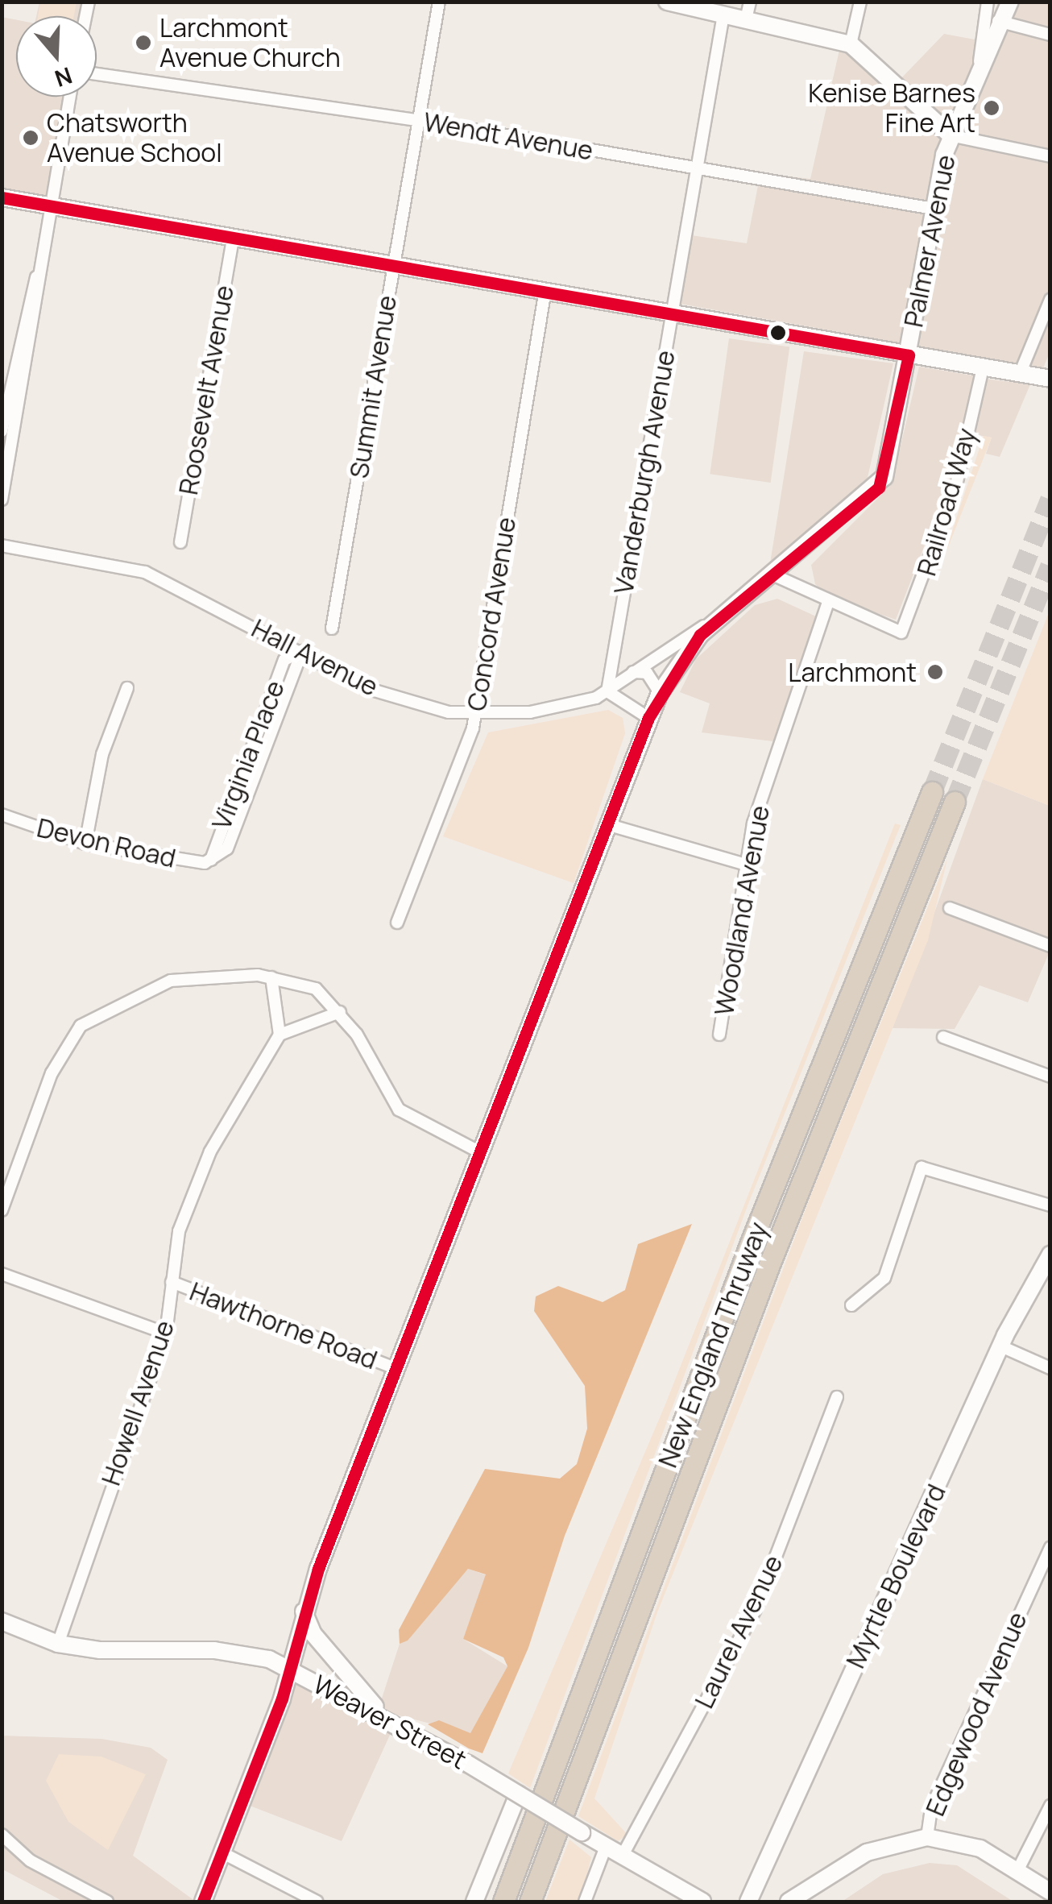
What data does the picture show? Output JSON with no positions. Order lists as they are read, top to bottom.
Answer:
{
  "streets": {
    "highway": ["New England Thruway"],
    "street": [
      "Wendt Avenue",
      "Palmer Avenue",
      "Summit Avenue",
      "Roosevelt Avenue",
      "Vanderburgh Avenue",
      "Railroad Way",
      "Concord Avenue",
      "Hall Avenue",
      "Virginia Place",
      "Devon Road",
      "Woodland Avenue",
      "Hawthorne Road",
      "Howell Avenue",
      "Myrtle Boulevard",
      "Laurel Avenue",
      "Edgewood Avenue",
      "Weaver Street"
    ]
  },
  "crossings": [
    ["Wendt Avenue", "Palmer Avenue"],
    ["Wendt Avenue", "Summit Avenue"],
    ["Wendt Avenue", "Vanderburgh Avenue"],
    ["Palmer Avenue", "Hall Avenue"],
    ["Palmer Avenue", "Hawthorne Road"],
    ["Palmer Avenue", "Weaver Street"],
    ["Vanderburgh Avenue", "Hall Avenue"],
    ["Railroad Way", "Woodland Avenue"],
    ["Concord Avenue", "Hall Avenue"],
    ["Hall Avenue", "Virginia Place"],
    ["Virginia Place", "Devon Road"],
    ["Hawthorne Road", "Howell Avenue"],
    ["Howell Avenue", "Weaver Street"],
    ["Laurel Avenue", "Weaver Street"]
  ],
  "places": [
    "Larchmont Avenue Church",
    "Kenise Barnes Fine Art",
    "Chatsworth Avenue School",
    "Larchmont"
  ],
  "north": "bottom"
}
